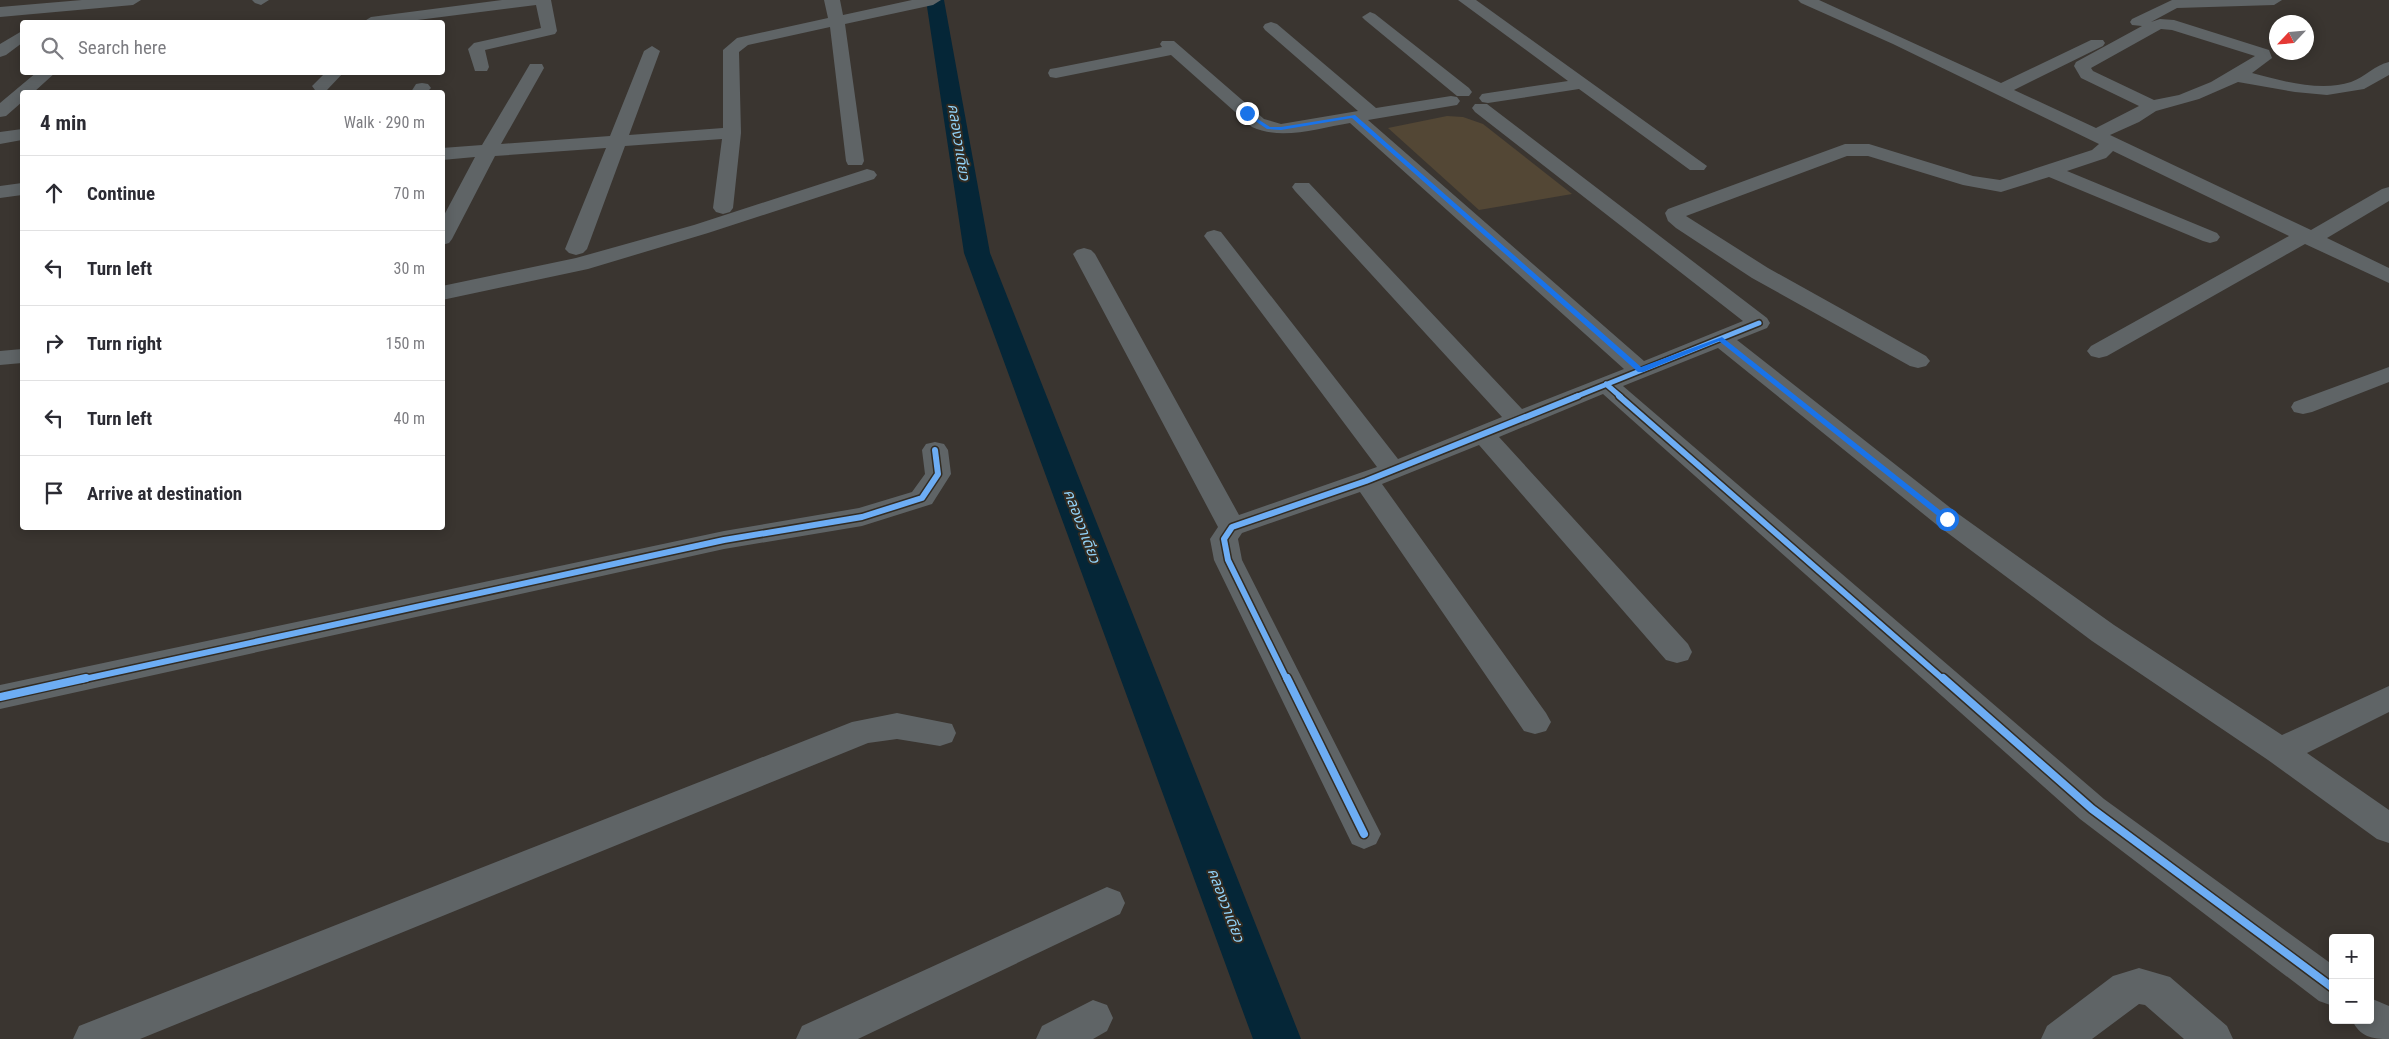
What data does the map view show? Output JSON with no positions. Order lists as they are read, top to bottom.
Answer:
{
  "water": ["คลองวาเดียว"],
  "north": "bottom left",
  "page": {
    "search": "Search here",
    "heading": ["4 min", "Walk · 290 m"],
    "list": [
      ["Continue", "70 m"],
      ["Turn left", "30 m"],
      ["Turn right", "150 m"],
      ["Turn left", "40 m"],
      "Arrive at destination"
    ],
    "map_buttons": ["+", "−"]
  }
}
